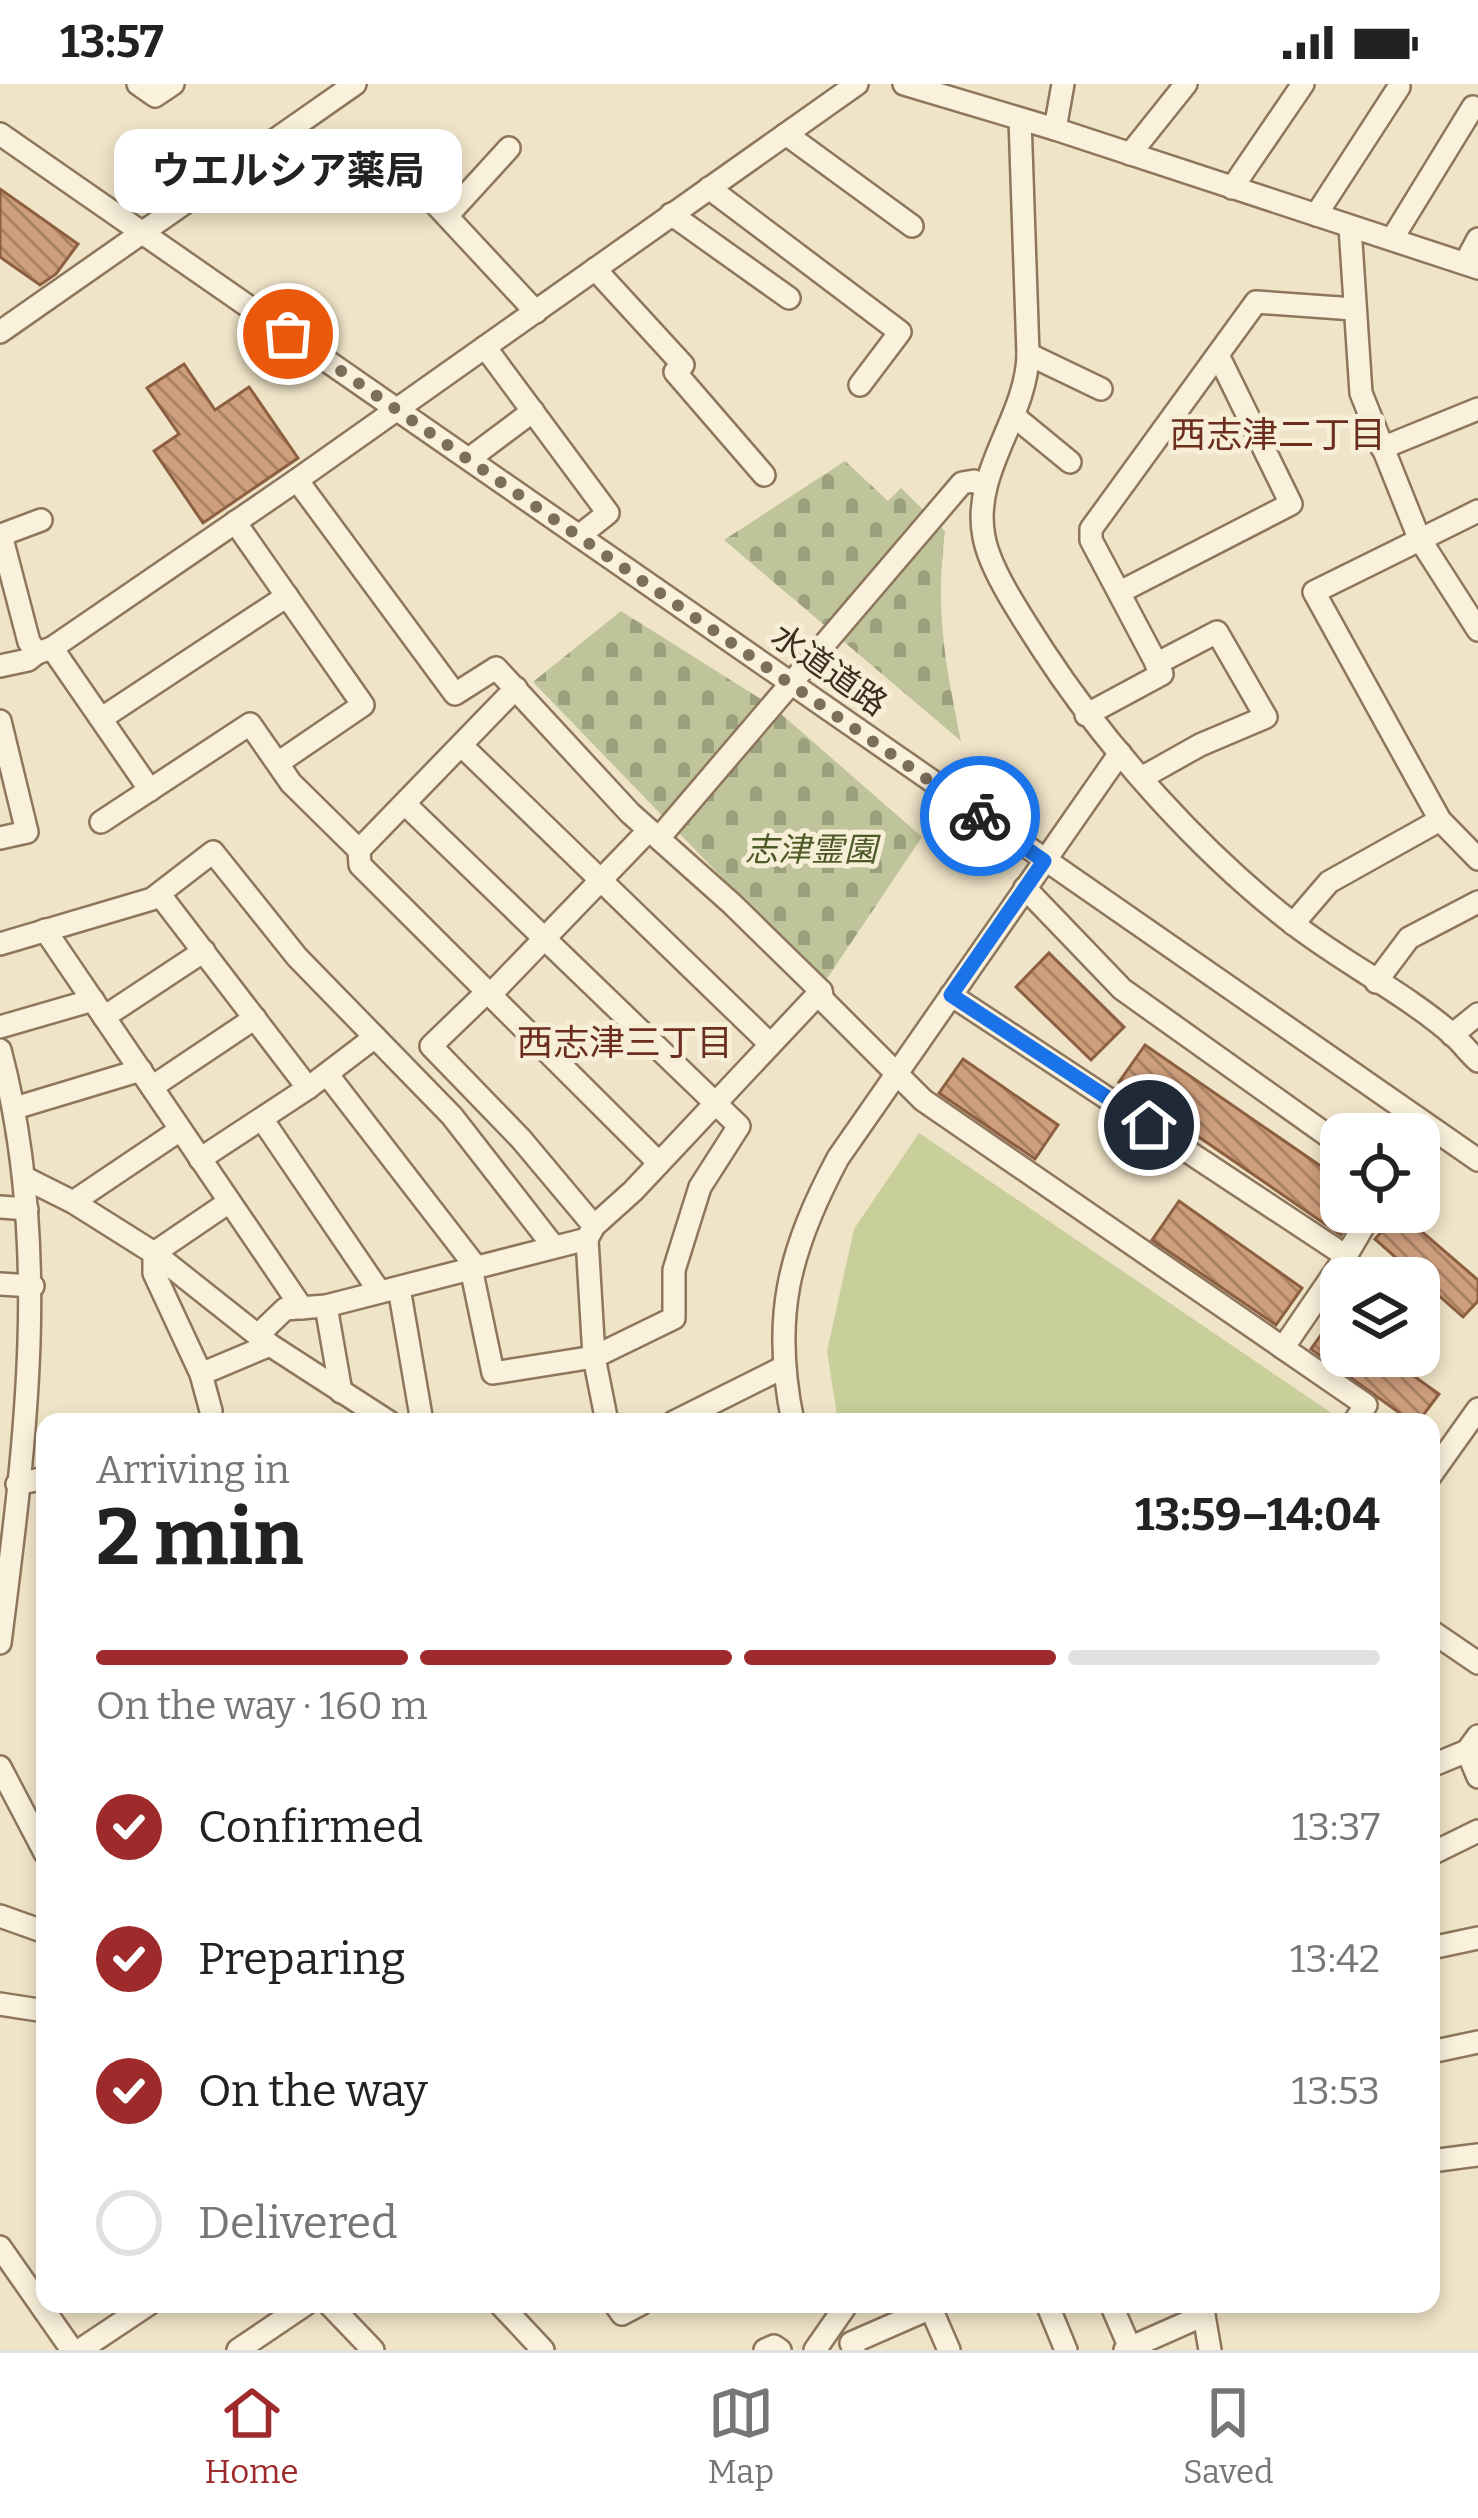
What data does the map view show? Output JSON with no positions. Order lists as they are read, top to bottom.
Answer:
{
  "streets": {
    "street": ["水道道路"]
  },
  "districts": ["西志津二丁目", "西志津三丁目"],
  "parks": ["志津霊園"],
  "places": ["ウエルシア薬局"],
  "page": {
    "status": "13:57",
    "bubble": "ウエルシア薬局",
    "heading": ["2 min", "Arriving in", "13:59–14:04"],
    "bar": "On the way · 160 m",
    "list": [
      ["Confirmed", "13:37"],
      ["Preparing", "13:42"],
      ["On the way", "13:53"],
      "Delivered"
    ],
    "tabs": ["Home", "Map", "Saved"]
  }
}
